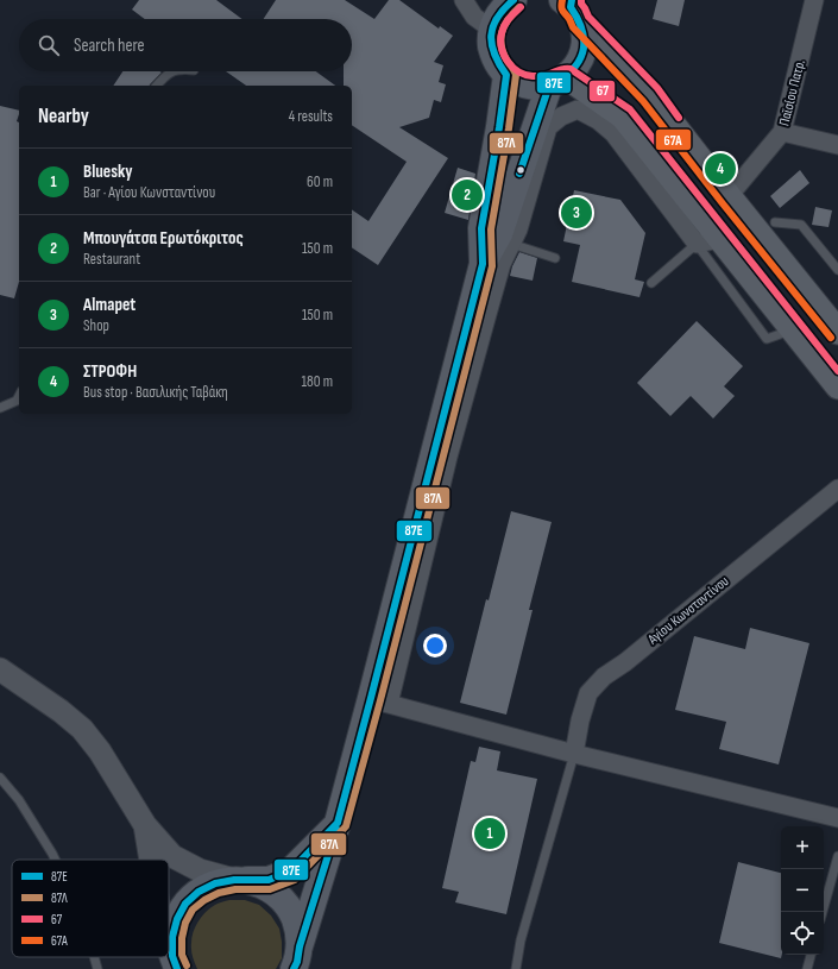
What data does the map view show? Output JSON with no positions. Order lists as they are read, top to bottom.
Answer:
{
  "streets": {
    "street": ["Παϊσίου Πατρ.", "Αγίου Κωνσταντίνου"]
  },
  "lines": [
    "transit line 87Ε",
    "transit line 67Α",
    "transit line 67",
    "transit line 87Λ"
  ],
  "legend": [
    "87Ε",
    "87Λ",
    "67",
    "67Α"
  ],
  "page": {
    "search": "Search here",
    "heading": ["Nearby", "4 results"],
    "list": [
      {
        "mark": "1",
        "name": "Bluesky",
        "note": "Bar · Αγίου Κωνσταντίνου",
        "value": "60 m"
      },
      {
        "mark": "2",
        "name": "Μπουγάτσα Ερωτόκριτος",
        "note": "Restaurant",
        "value": "150 m"
      },
      {
        "mark": "3",
        "name": "Almapet",
        "note": "Shop",
        "value": "150 m"
      },
      {
        "mark": "4",
        "name": "ΣΤΡΟΦΗ",
        "note": "Bus stop · Βασιλικής Ταβάκη",
        "value": "180 m"
      }
    ],
    "pins": [
      "4",
      "2",
      "3",
      "1"
    ],
    "map_buttons": ["+", "−"]
  }
}
